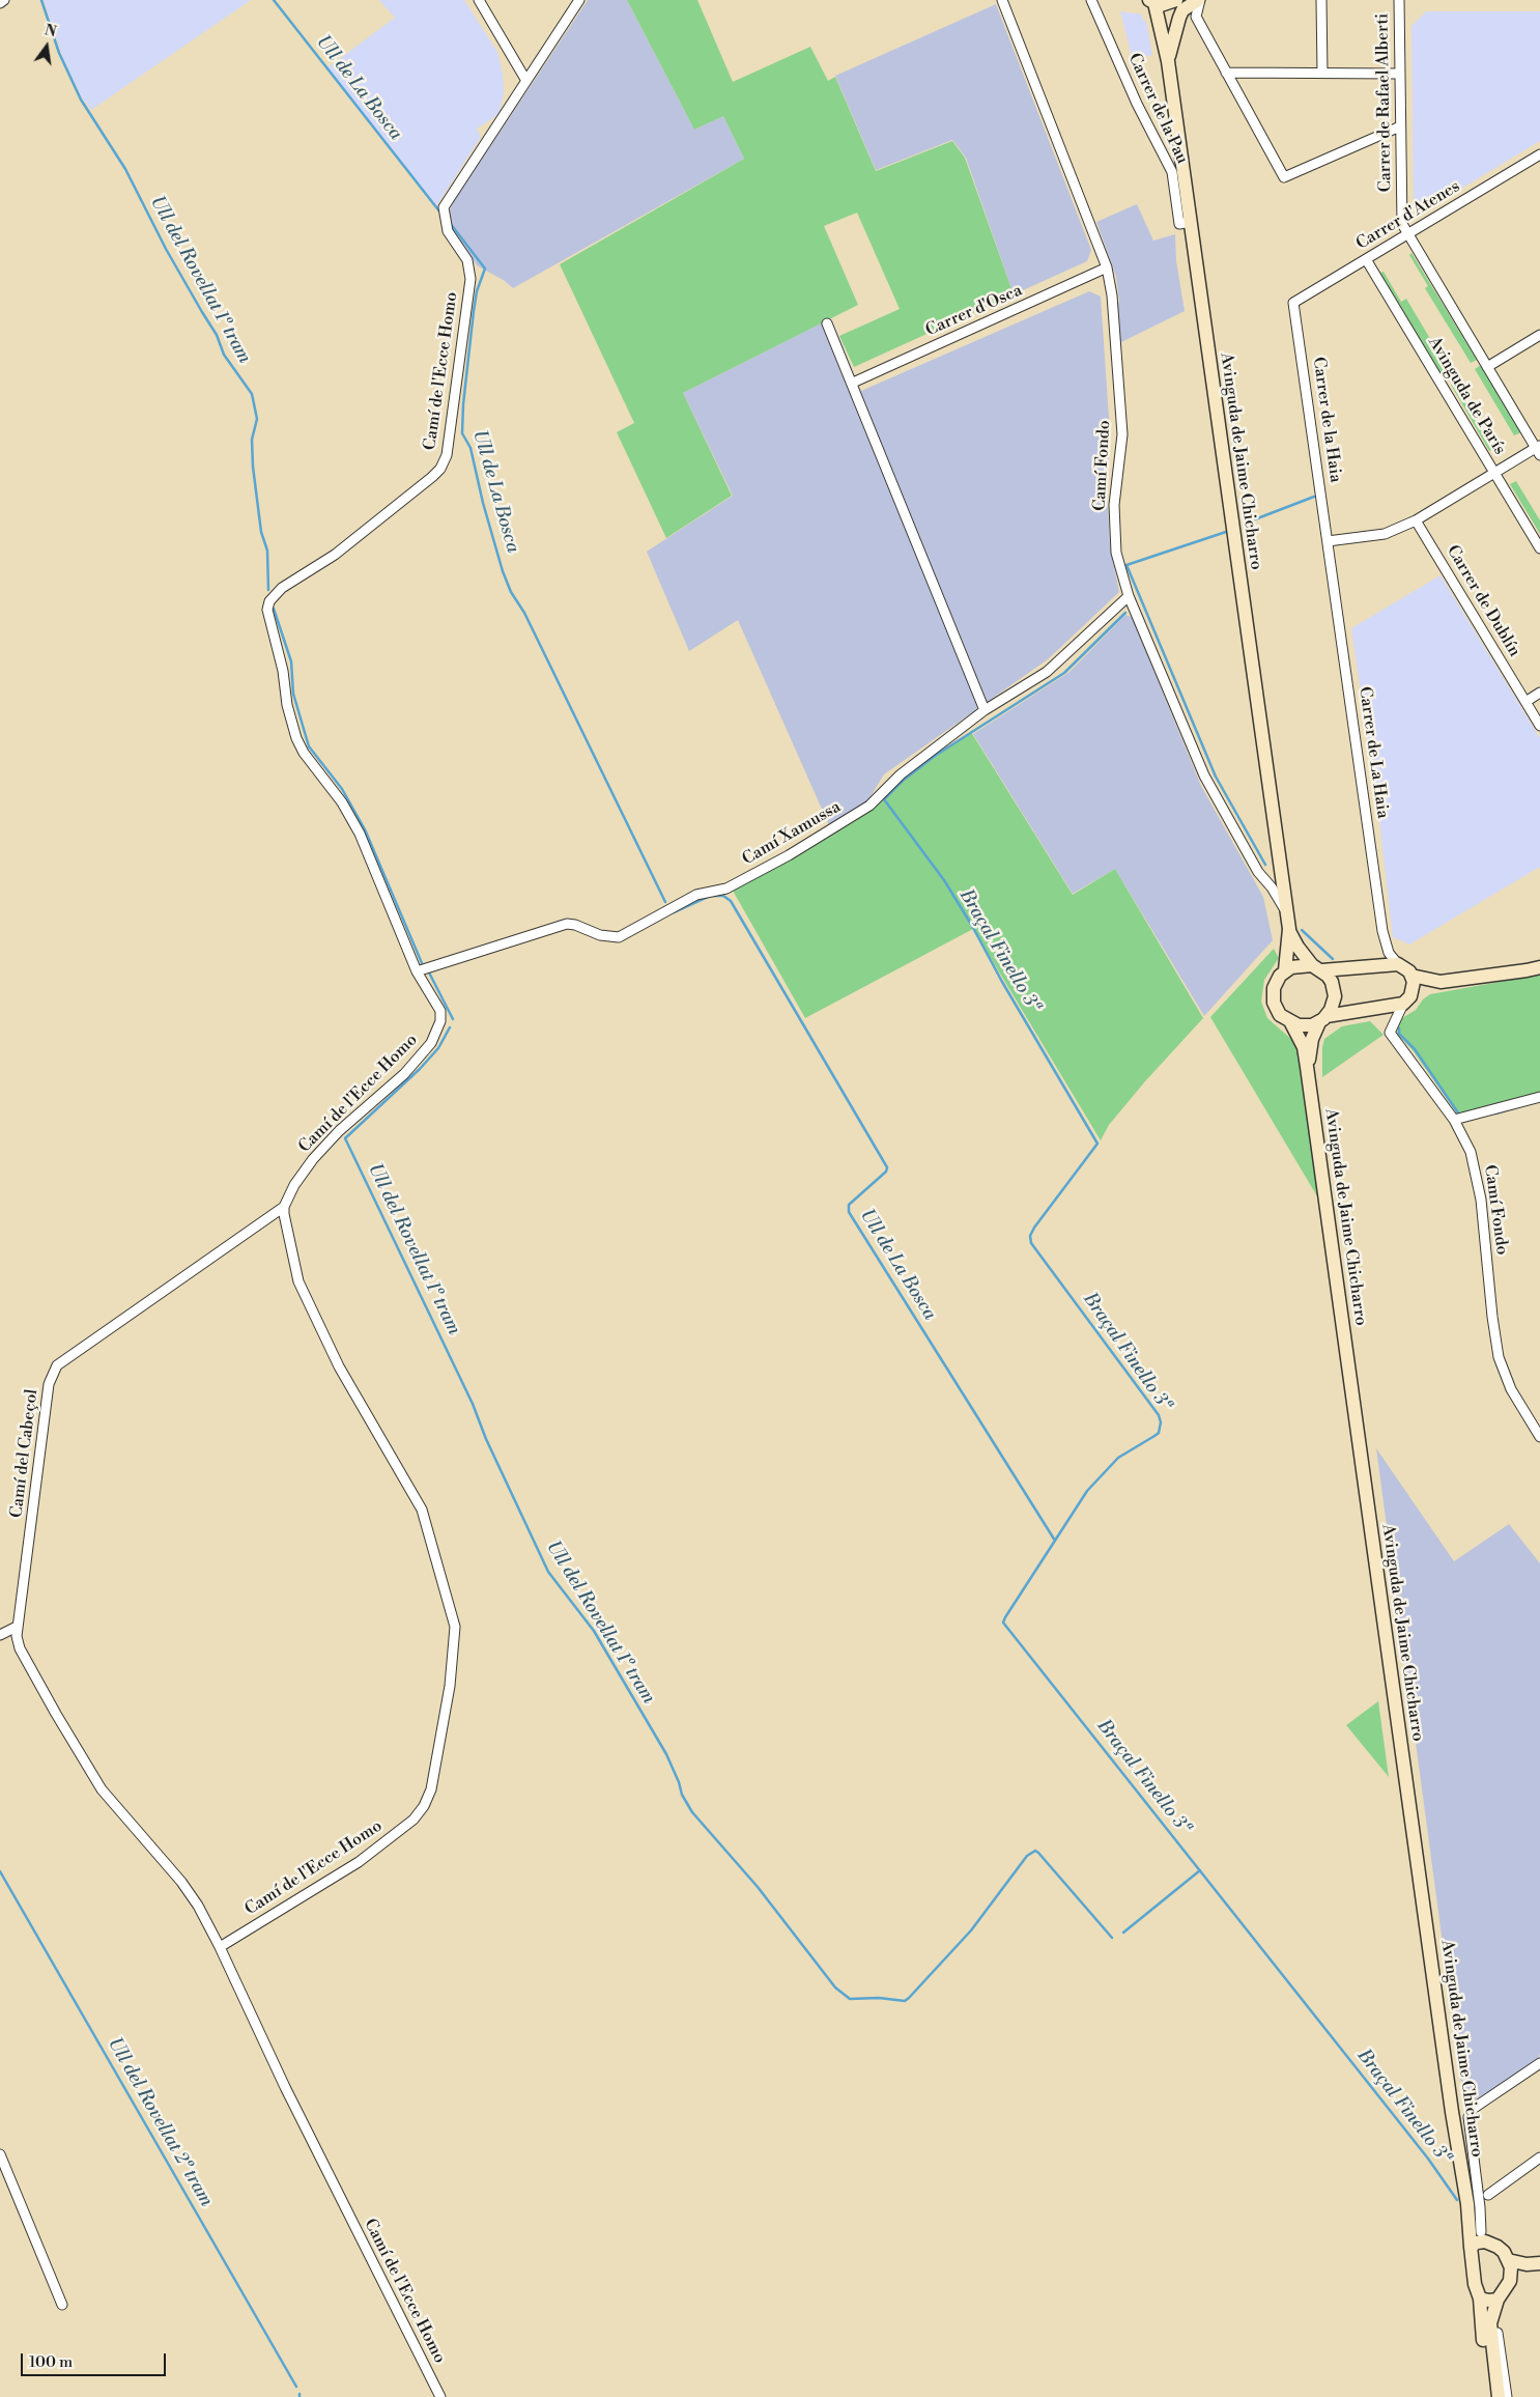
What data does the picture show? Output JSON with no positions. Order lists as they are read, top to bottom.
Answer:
{
  "streets": {
    "street": [
      "Carrer de Rafael Alberti",
      "Carrer de la Pau",
      "Carrer d'Atenes",
      "Carrer d'Osca",
      "Camí de l'Ecce Homo",
      "Avinguda de París",
      "Carrer de la Haia",
      "Avinguda de Jaime Chicharro",
      "Camí Fondo",
      "Carrer de Dublín",
      "Carrer de La Haia",
      "Camí Xamussa",
      "Camí del Cabeçol"
    ]
  },
  "crossings": [
    ["Carrer de Rafael Alberti", "Carrer d'Atenes"],
    ["Carrer de Rafael Alberti", "Avinguda de París"],
    ["Carrer de la Pau", "Avinguda de Jaime Chicharro"],
    ["Carrer d'Atenes", "Avinguda de París"],
    ["Carrer d'Atenes", "Carrer de la Haia"],
    ["Carrer d'Osca", "Camí Fondo"],
    ["Camí de l'Ecce Homo", "Camí Xamussa"],
    ["Camí de l'Ecce Homo", "Camí del Cabeçol"],
    ["Carrer de la Haia", "Carrer de La Haia"],
    ["Avinguda de Jaime Chicharro", "Camí Fondo"],
    ["Camí Fondo", "Camí Xamussa"]
  ],
  "water": [
    "Ull de La Bosca",
    "Ull del Rovellat 1º tram",
    "Braçal Finello 3ª",
    "Ull del Rovellat 2º tram"
  ],
  "scale_bar": "100 m",
  "north": "top"
}
